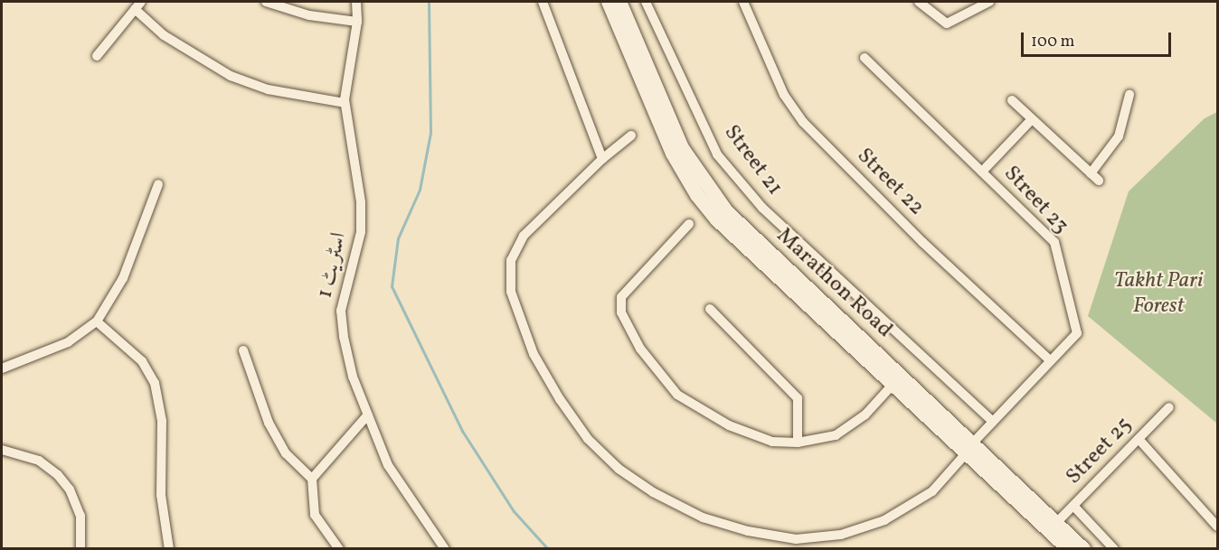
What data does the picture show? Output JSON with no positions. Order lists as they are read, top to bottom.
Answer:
{
  "streets": {
    "main road": ["Marathon Road"],
    "street": [
      "Street 21",
      "Street 22",
      "Street 23",
      "اسٹریٹ 1",
      "Street 25"
    ]
  },
  "crossings": [
    ["Street 21", "Street 23"],
    ["Street 22", "Street 23"],
    ["Street 23", "Marathon Road"],
    ["Marathon Road", "Street 25"]
  ],
  "parks": ["Takht Pari Forest"],
  "scale_bar": "100 m"
}
